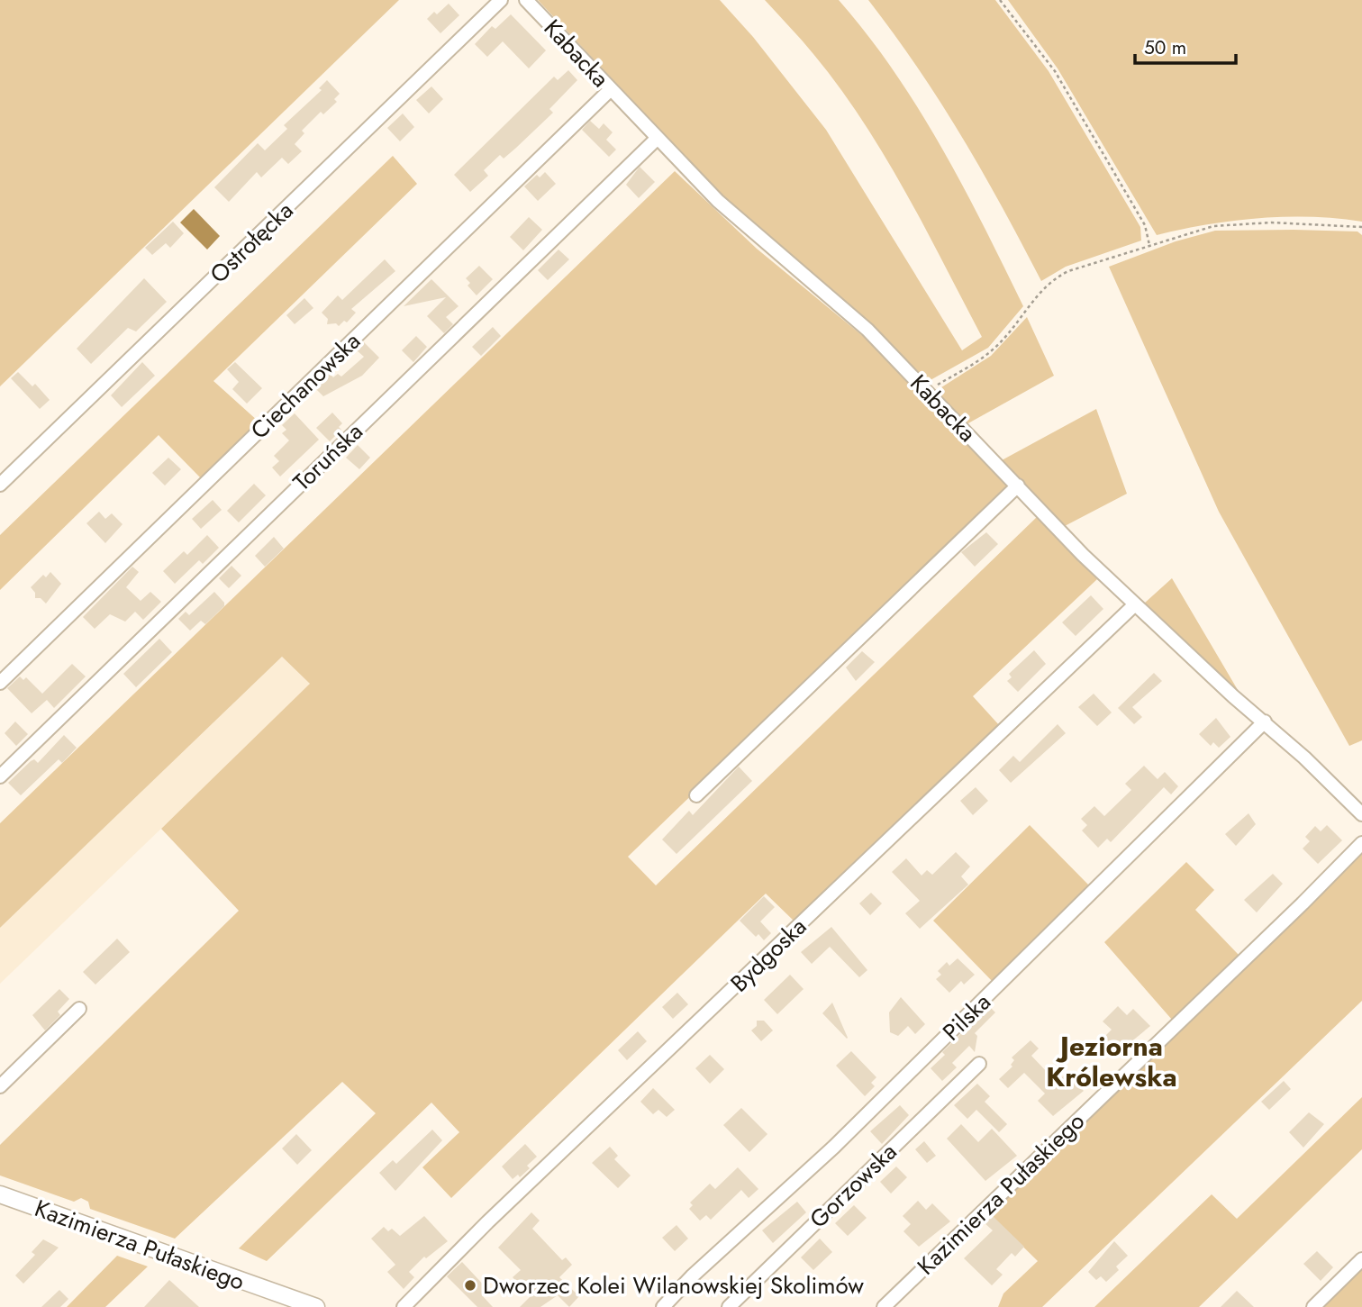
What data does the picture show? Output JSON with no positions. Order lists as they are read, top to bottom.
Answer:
{
  "streets": {
    "main road": ["Kazimierza Pułaskiego"],
    "street": [
      "Kabacka",
      "Ostrołęcka",
      "Ciechanowska",
      "Toruńska",
      "Bydgoska",
      "Pilska",
      "Gorzowska"
    ]
  },
  "crossings": [
    ["Kabacka", "Ciechanowska"],
    ["Kabacka", "Toruńska"],
    ["Kabacka", "Bydgoska"],
    ["Kabacka", "Pilska"]
  ],
  "districts": ["Jeziorna Królewska"],
  "places": ["Dworzec Kolei Wilanowskiej Skolimów"],
  "scale_bar": "50 m"
}
